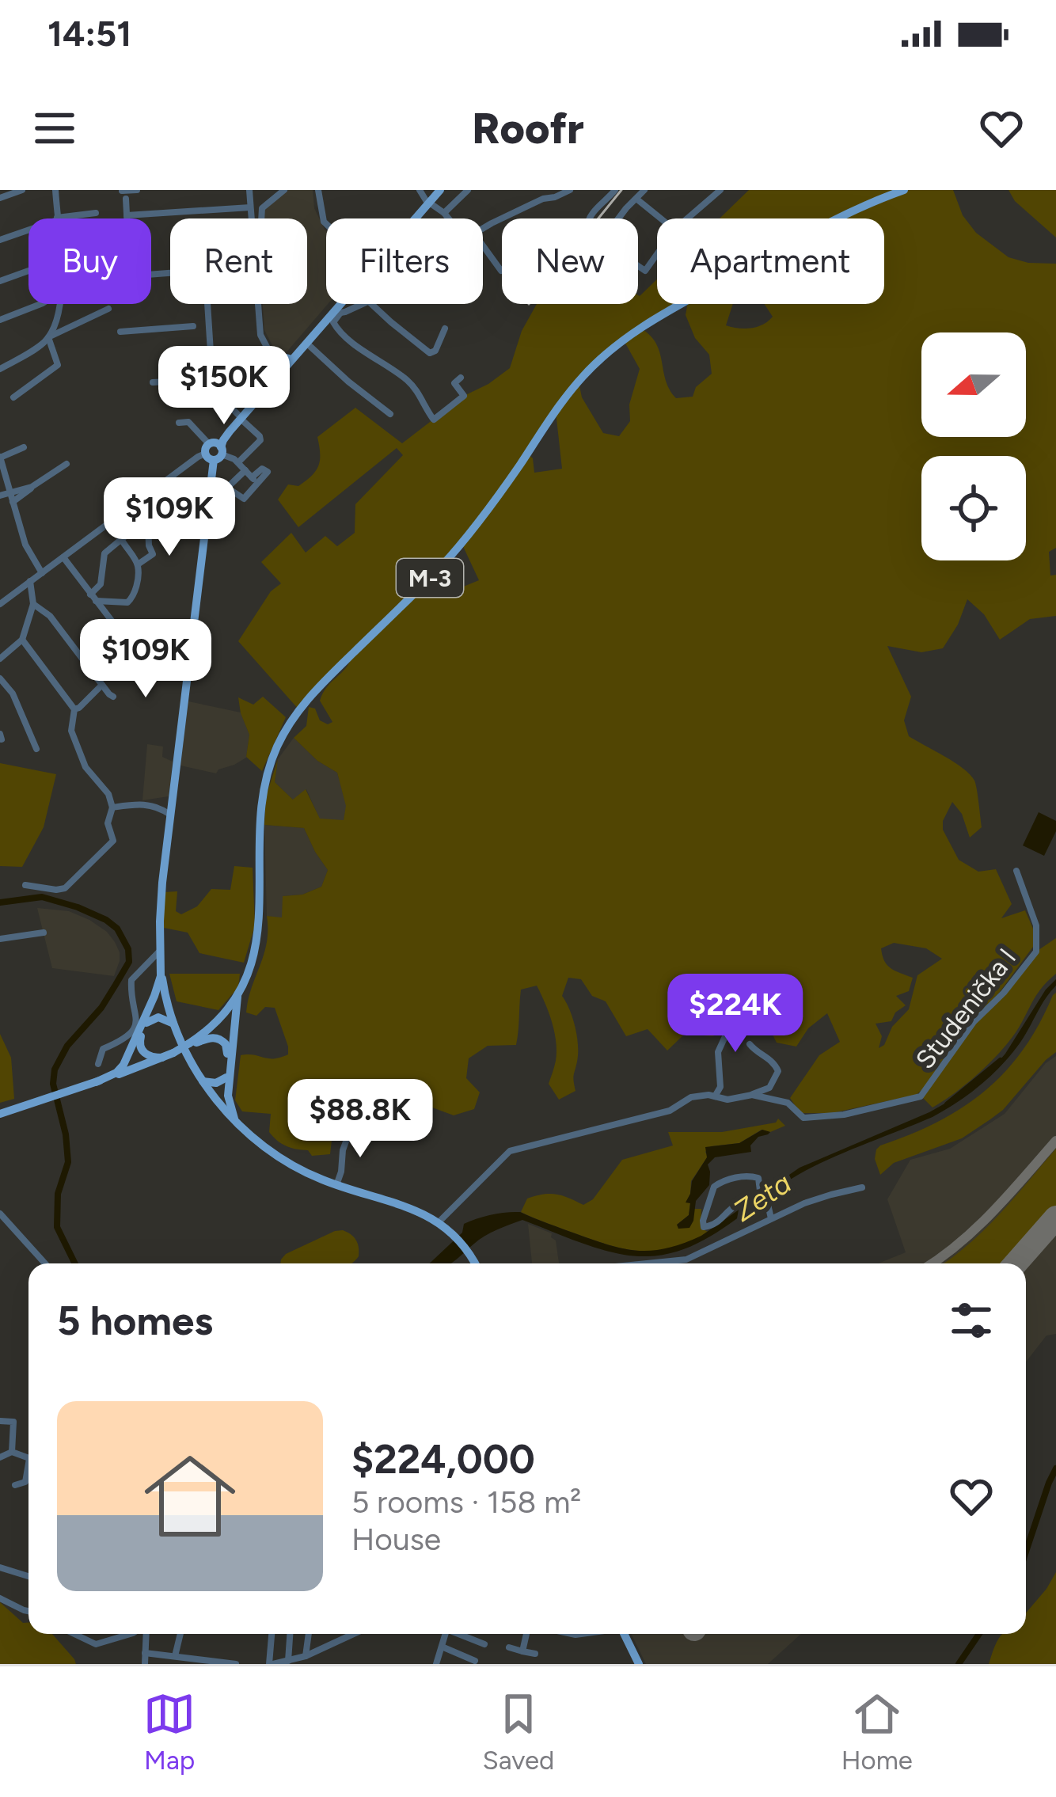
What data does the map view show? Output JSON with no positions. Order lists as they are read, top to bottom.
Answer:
{
  "streets": {
    "main road": ["M-3"],
    "street": ["Studenička I"]
  },
  "water": ["Zeta"],
  "north": "left",
  "page": {
    "status": "14:51",
    "header": "Roofr",
    "chip": [
      "Buy",
      "Rent",
      "Filters",
      "New",
      "Apartment"
    ],
    "price": [
      "$150K",
      "$109K",
      "$109K",
      "$224K",
      "$88.8K"
    ],
    "heading": "5 homes",
    "list": [
      {
        "name": "$224,000",
        "note": "5 rooms · 158 m² · House"
      }
    ],
    "tabs": ["Map", "Saved", "Home"]
  }
}
